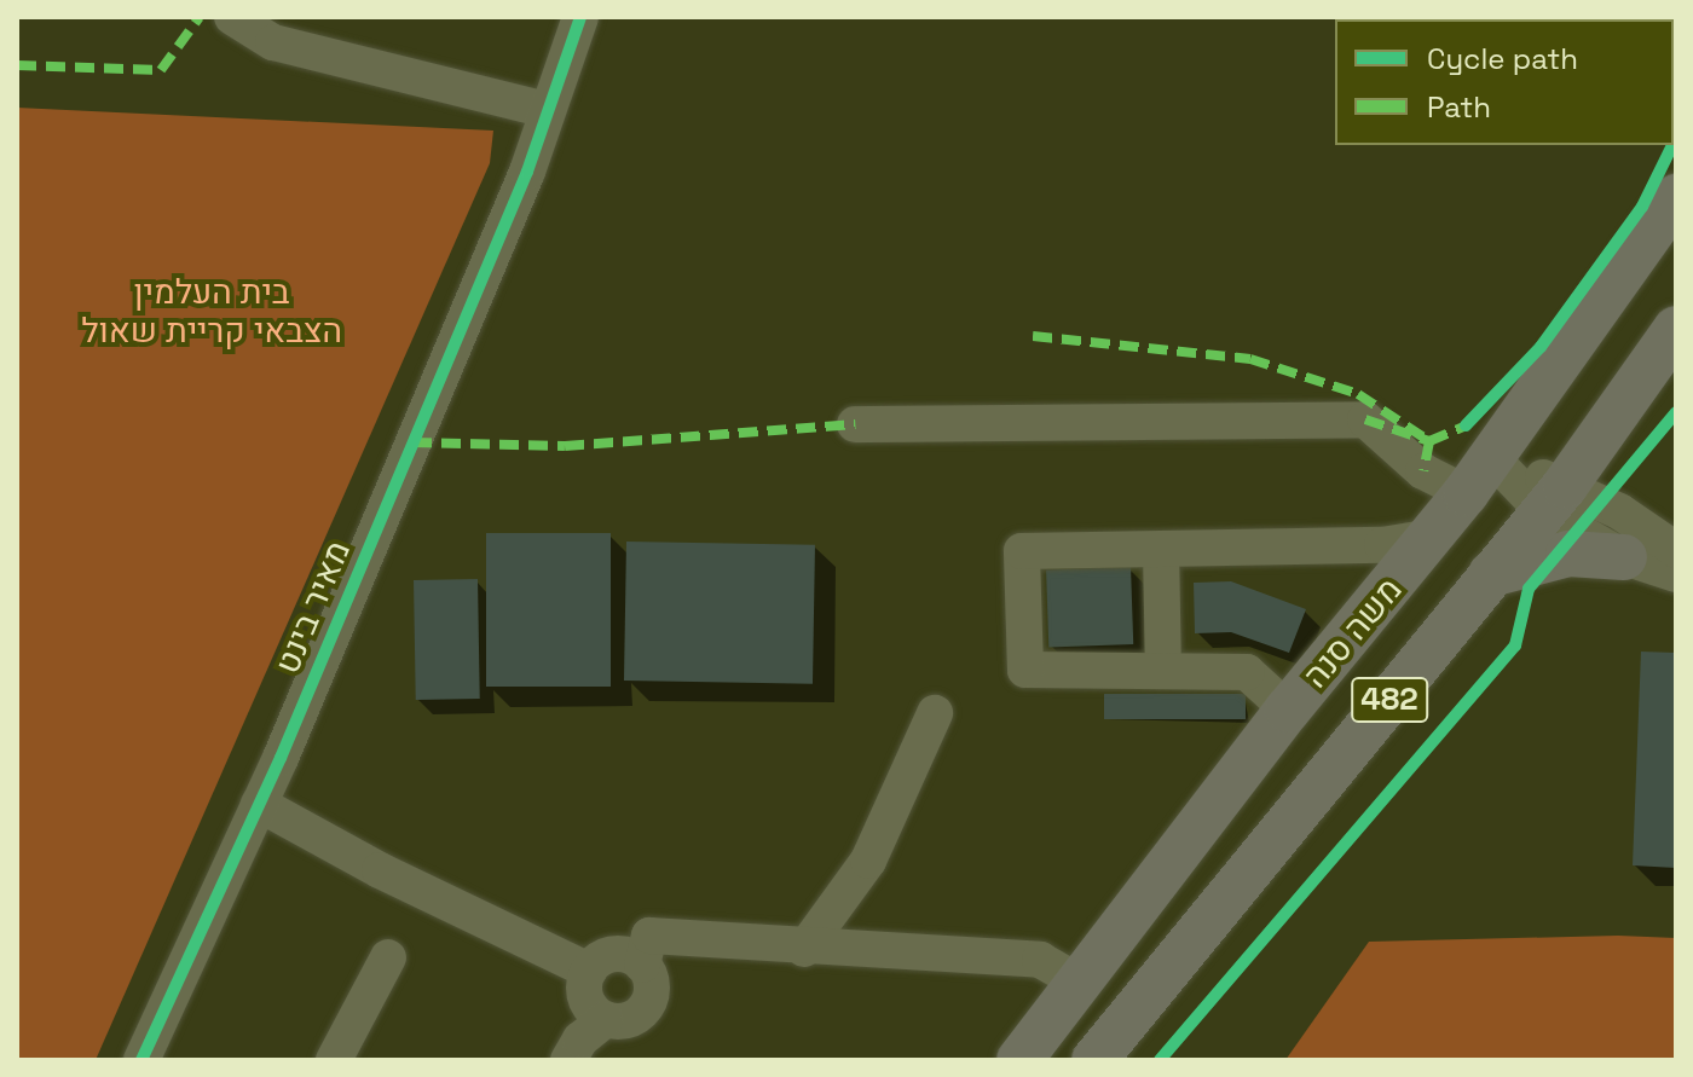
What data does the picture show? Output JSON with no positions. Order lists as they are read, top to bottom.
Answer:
{
  "streets": {
    "main road": ["משה סנה", "482"],
    "street": ["מאיר בינט"]
  },
  "parks": ["בית העלמין הצבאי קריית שאול"],
  "legend": ["Cycle path", "Path"]
}
